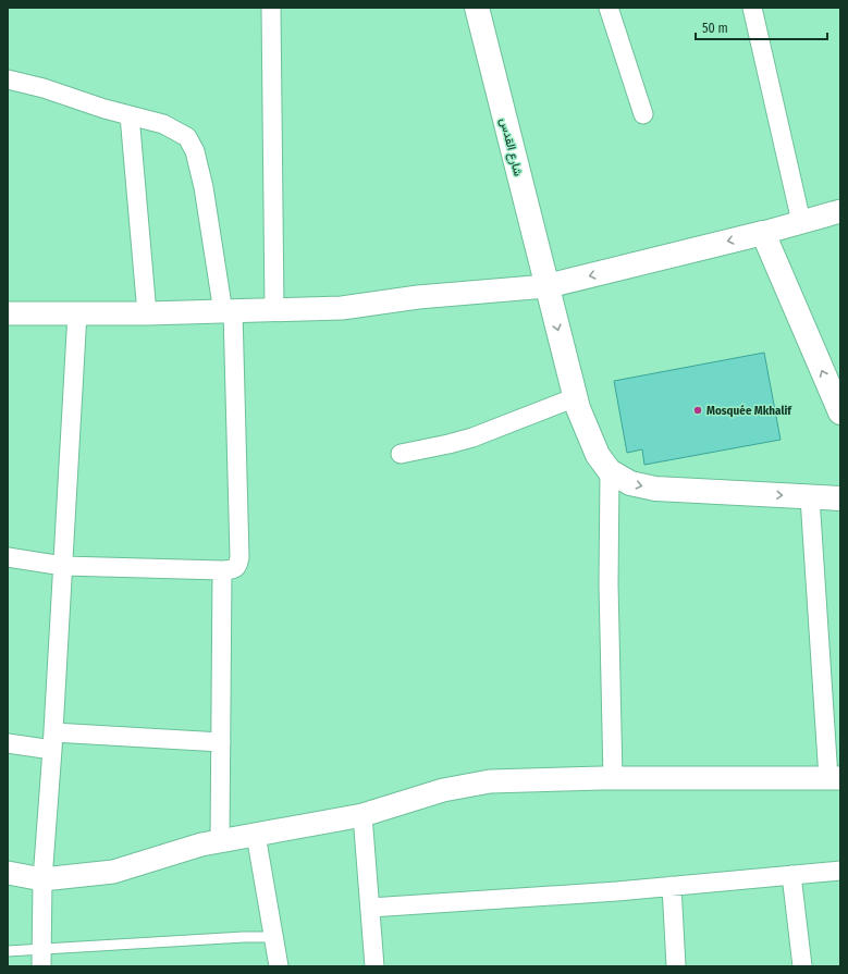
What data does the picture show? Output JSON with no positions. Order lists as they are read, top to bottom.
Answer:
{
  "streets": {
    "main road": ["شارع القدس"]
  },
  "places": ["Mosquée Mkhalif"],
  "scale_bar": "50 m"
}
